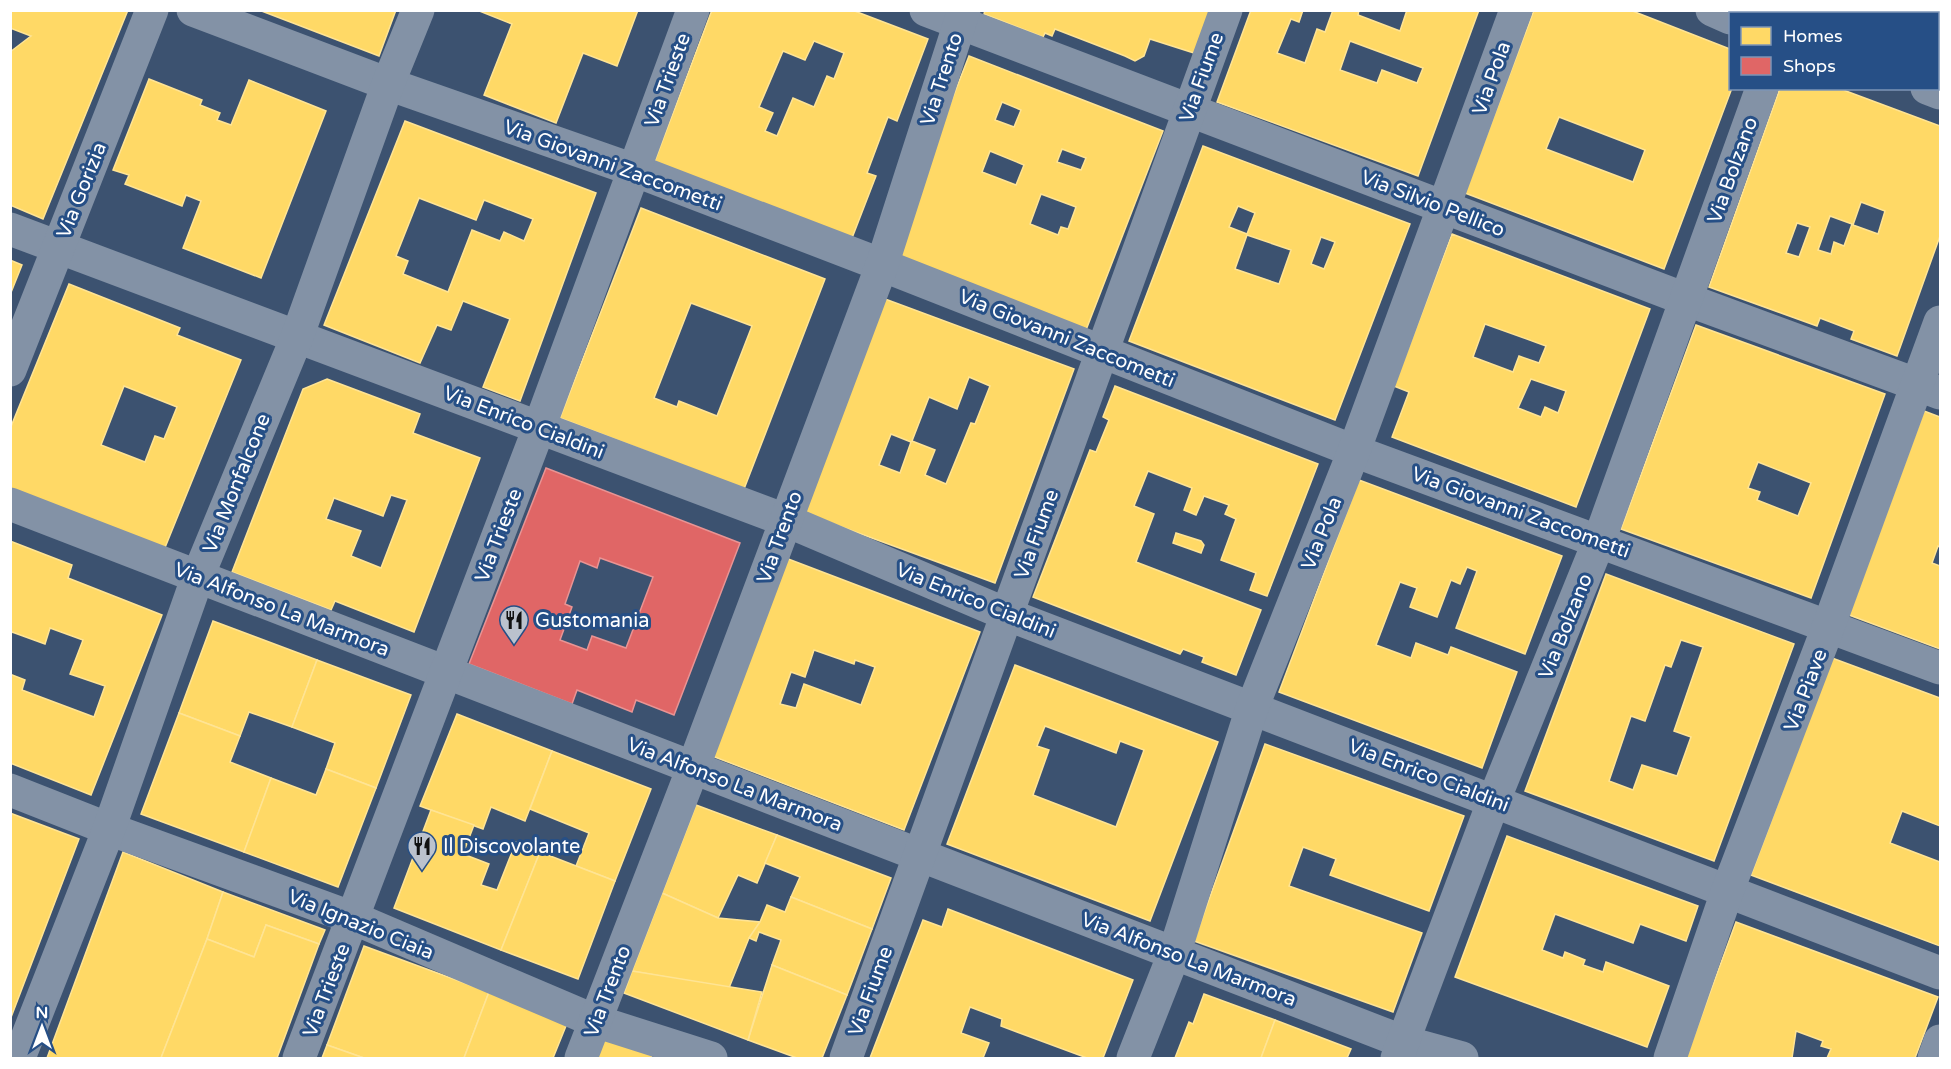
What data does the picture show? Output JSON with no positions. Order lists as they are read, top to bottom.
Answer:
{
  "streets": {
    "street": [
      "Via Fiume",
      "Via Pola",
      "Via Trento",
      "Via Trieste",
      "Via Giovanni Zaccometti",
      "Via Bolzano",
      "Via Gorizia",
      "Via Silvio Pellico",
      "Via Enrico Cialdini",
      "Via Monfalcone",
      "Via Alfonso La Marmora",
      "Via Piave",
      "Via Ignazio Ciaia"
    ]
  },
  "crossings": [
    ["Via Fiume", "Via Giovanni Zaccometti"],
    ["Via Fiume", "Via Silvio Pellico"],
    ["Via Fiume", "Via Enrico Cialdini"],
    ["Via Fiume", "Via Alfonso La Marmora"],
    ["Via Pola", "Via Giovanni Zaccometti"],
    ["Via Pola", "Via Silvio Pellico"],
    ["Via Pola", "Via Enrico Cialdini"],
    ["Via Pola", "Via Alfonso La Marmora"],
    ["Via Trento", "Via Giovanni Zaccometti"],
    ["Via Trento", "Via Silvio Pellico"],
    ["Via Trento", "Via Enrico Cialdini"],
    ["Via Trento", "Via Alfonso La Marmora"],
    ["Via Trento", "Via Ignazio Ciaia"],
    ["Via Trieste", "Via Giovanni Zaccometti"],
    ["Via Trieste", "Via Enrico Cialdini"],
    ["Via Trieste", "Via Alfonso La Marmora"],
    ["Via Trieste", "Via Ignazio Ciaia"],
    ["Via Giovanni Zaccometti", "Via Bolzano"],
    ["Via Giovanni Zaccometti", "Via Monfalcone"],
    ["Via Giovanni Zaccometti", "Via Piave"],
    ["Via Bolzano", "Via Silvio Pellico"],
    ["Via Bolzano", "Via Enrico Cialdini"],
    ["Via Bolzano", "Via Alfonso La Marmora"],
    ["Via Gorizia", "Via Enrico Cialdini"],
    ["Via Silvio Pellico", "Via Piave"],
    ["Via Enrico Cialdini", "Via Monfalcone"],
    ["Via Enrico Cialdini", "Via Piave"],
    ["Via Monfalcone", "Via Alfonso La Marmora"],
    ["Via Monfalcone", "Via Ignazio Ciaia"]
  ],
  "places": {
    "restaurant": ["Gustomania", "Il Discovolante"]
  },
  "legend": ["Homes", "Shops"],
  "north": "top"
}
